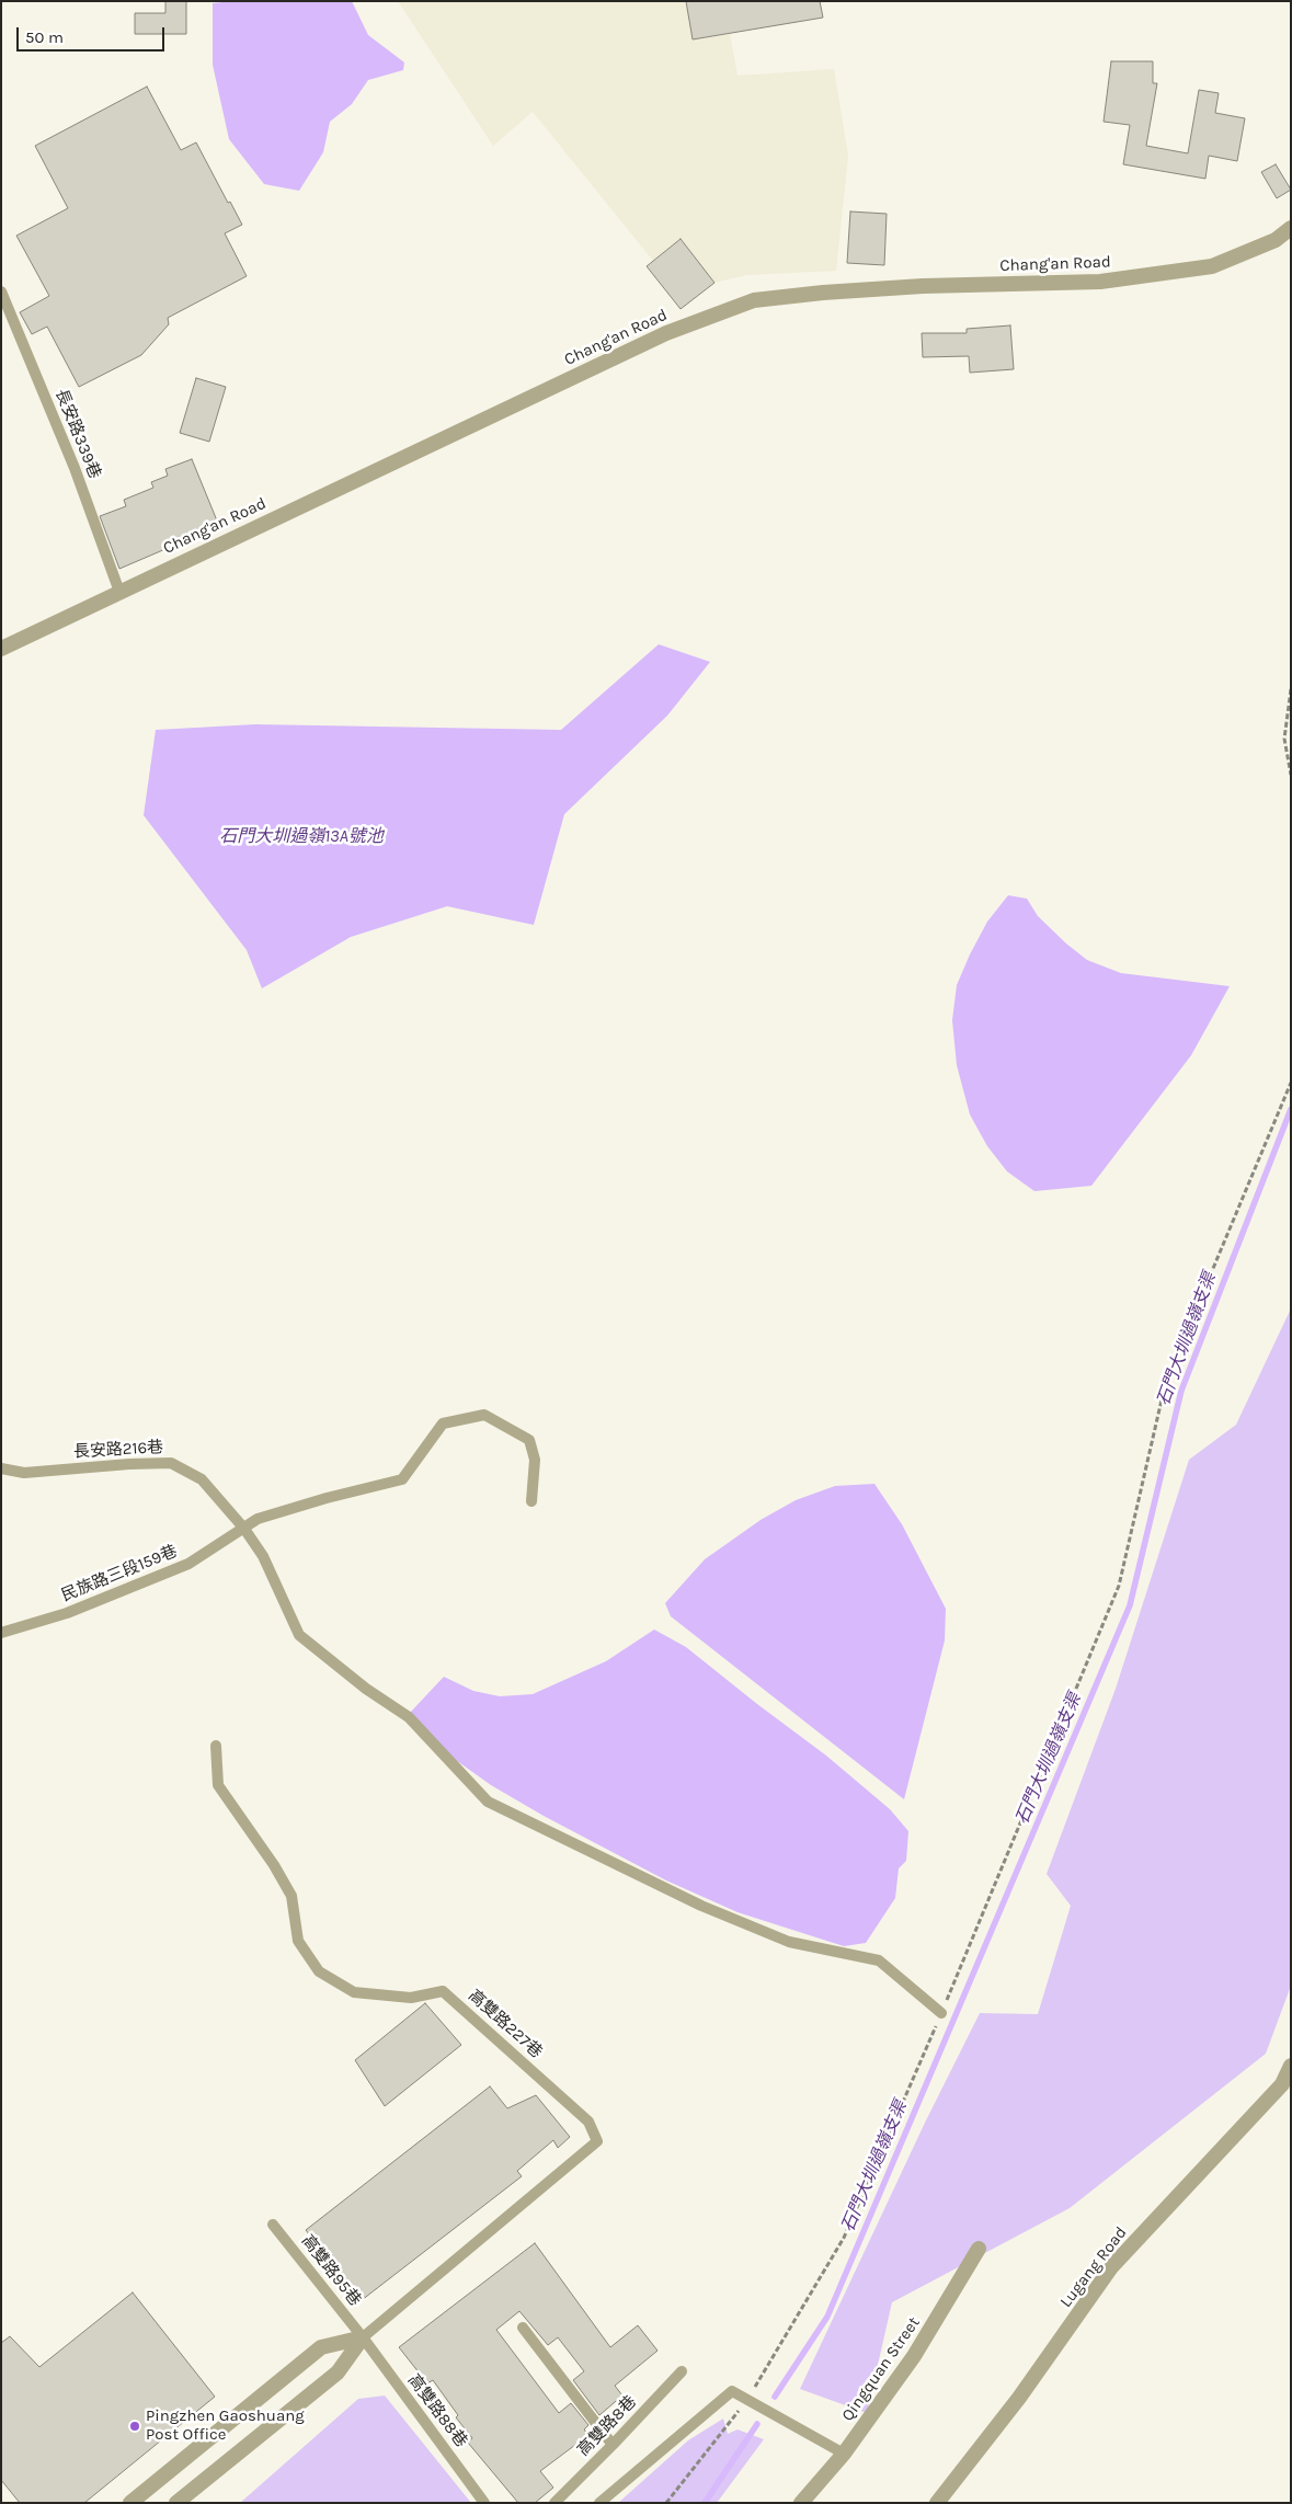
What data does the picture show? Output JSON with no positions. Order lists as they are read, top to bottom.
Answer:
{
  "streets": {
    "street": ["Chang'an Road", "Lugang Road", "Qingquan Street"],
    "lane": [
      "長安路339巷",
      "長安路216巷",
      "民族路三段159巷",
      "高雙路227巷",
      "高雙路95巷",
      "高雙路88巷",
      "高雙路8巷"
    ]
  },
  "crossings": [
    ["Chang'an Road", "長安路339巷"],
    ["長安路216巷", "民族路三段159巷"],
    ["高雙路227巷", "高雙路95巷"],
    ["高雙路227巷", "高雙路88巷"],
    ["高雙路95巷", "高雙路88巷"]
  ],
  "water": ["石門大圳過嶺13A號池", "石門大圳過嶺支渠"],
  "places": ["Pingzhen Gaoshuang Post Office"],
  "scale_bar": "50 m"
}
